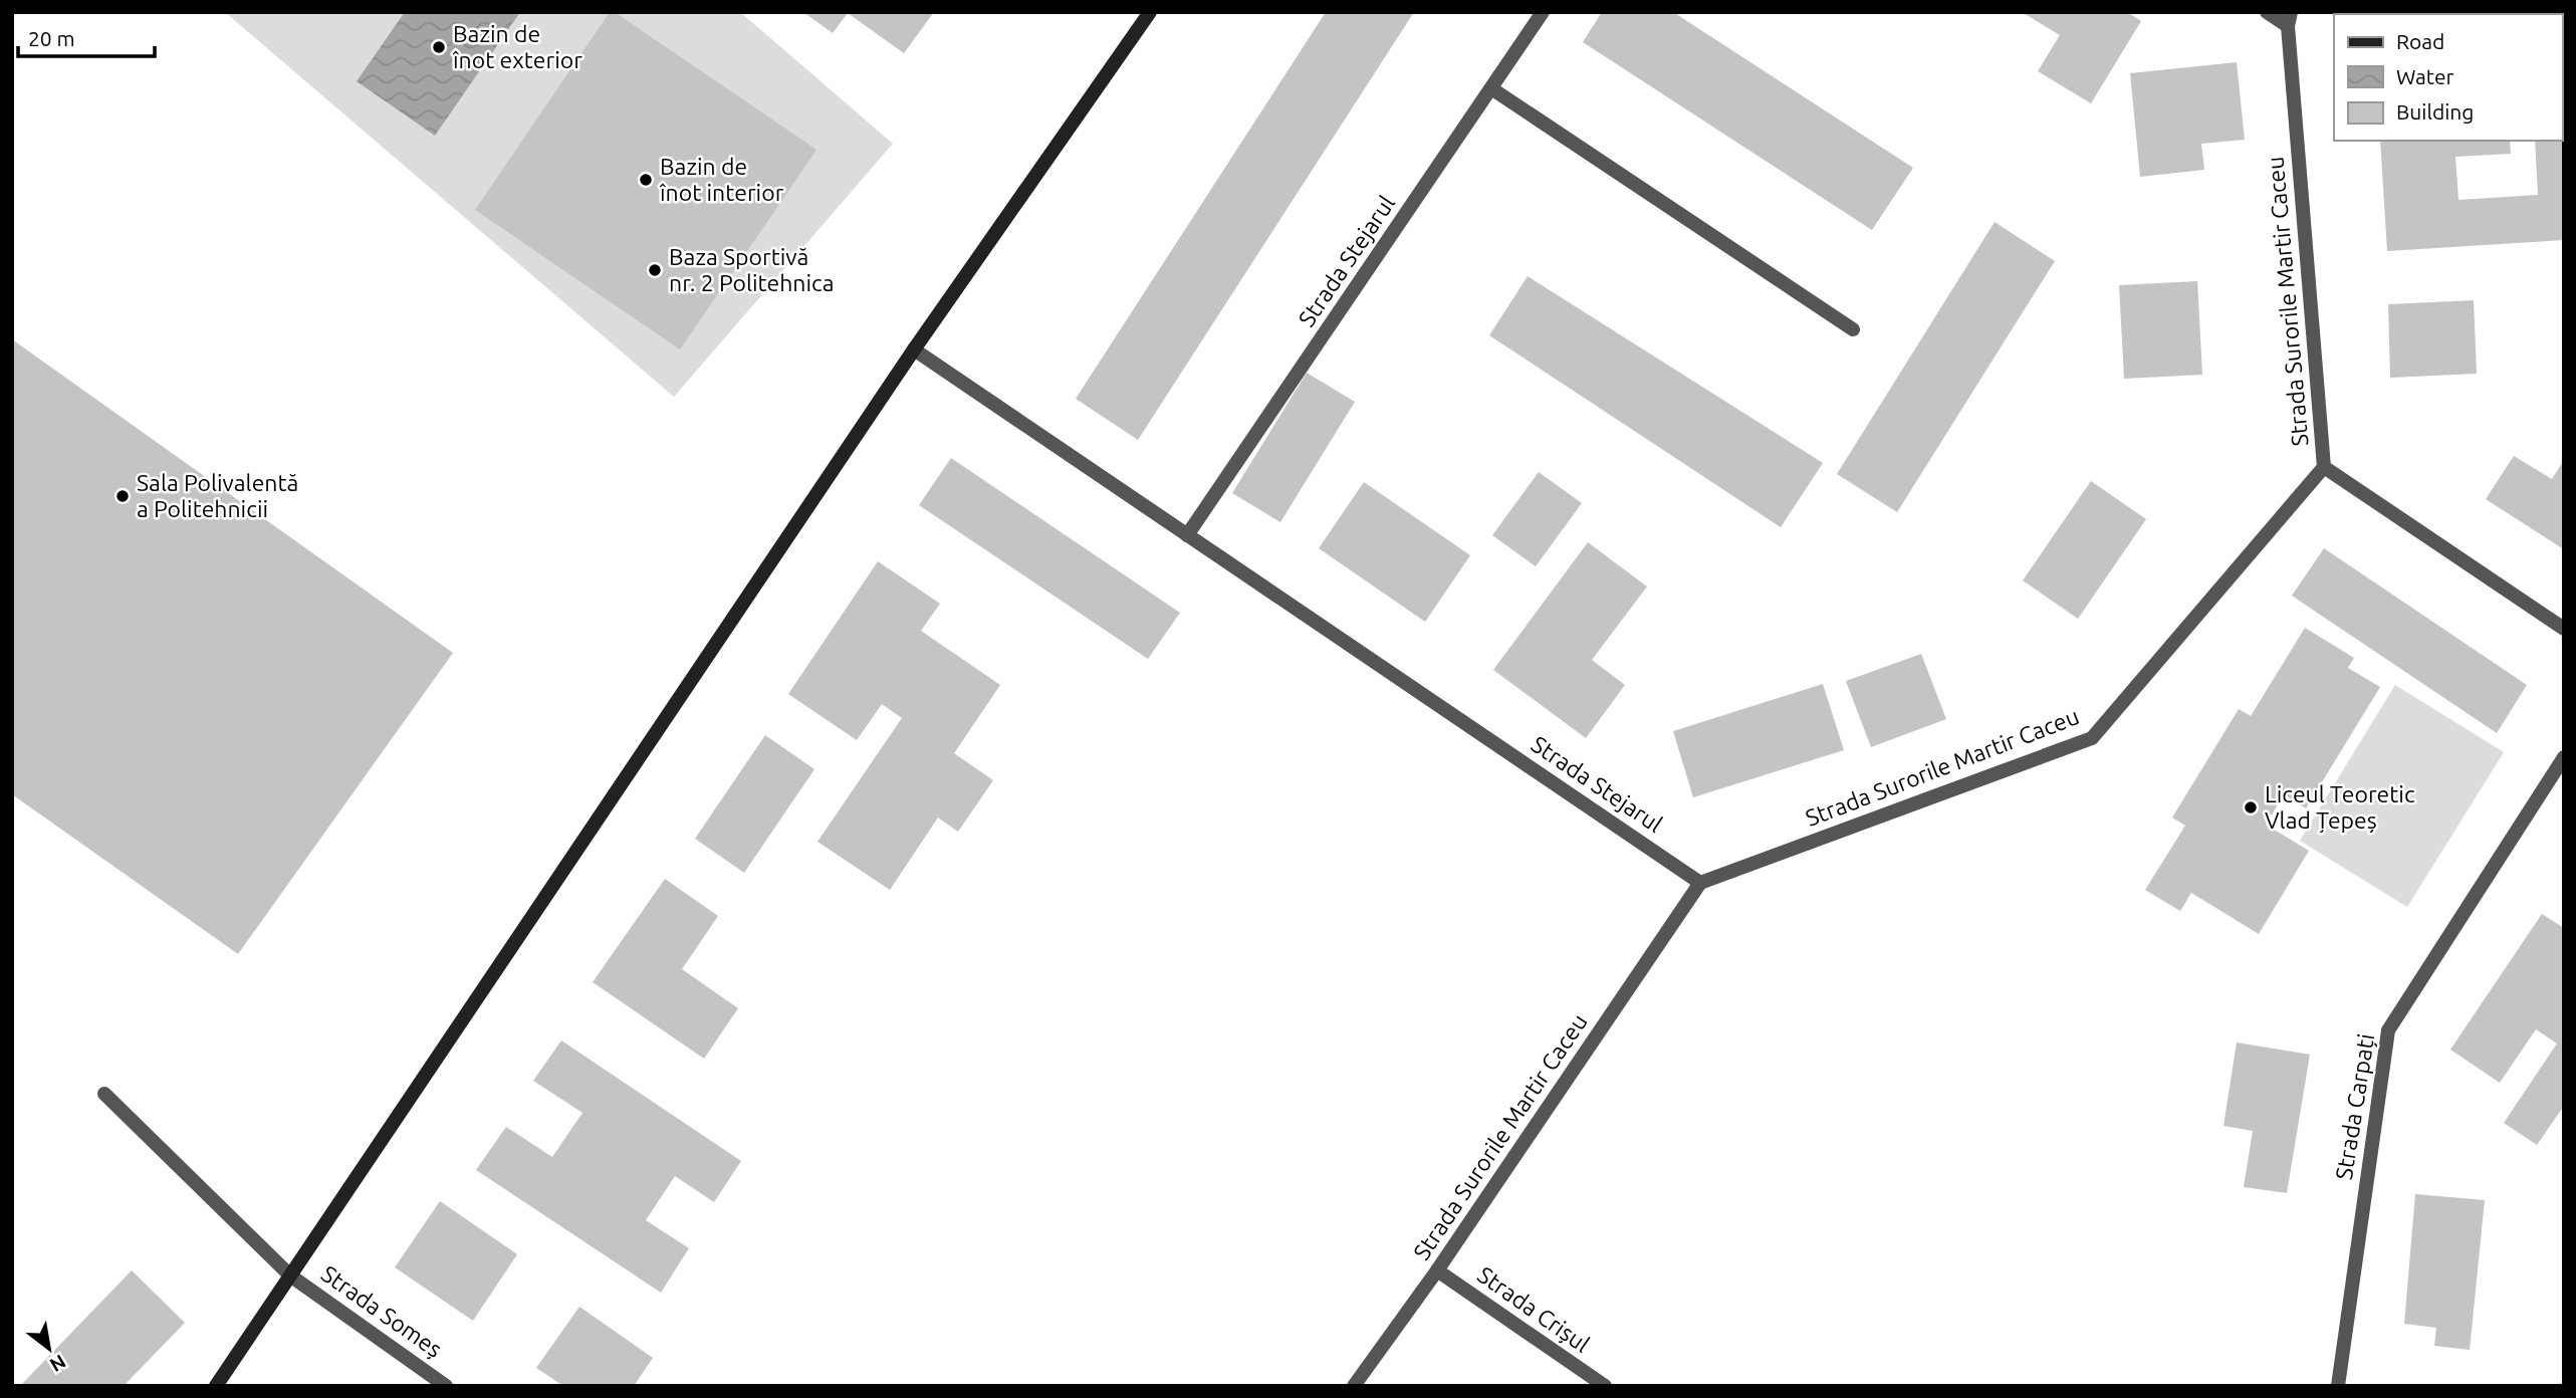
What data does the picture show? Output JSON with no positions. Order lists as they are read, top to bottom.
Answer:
{
  "streets": {
    "street": [
      "Strada Stejarul",
      "Strada Surorile Martir Caceu",
      "Strada Carpați",
      "Strada Crișul",
      "Strada Someș"
    ]
  },
  "crossings": [
    ["Strada Stejarul", "Strada Surorile Martir Caceu"],
    ["Strada Surorile Martir Caceu", "Strada Crișul"]
  ],
  "places": [
    "Bazin de înot exterior",
    "Bazin de înot interior",
    "Baza Sportivă nr. 2 Politehnica",
    "Sala Polivalentă a Politehnicii",
    "Liceul Teoretic Vlad Țepeș"
  ],
  "legend": ["Road", "Water", "Building"],
  "scale_bar": "20 m",
  "north": "bottom right"
}
